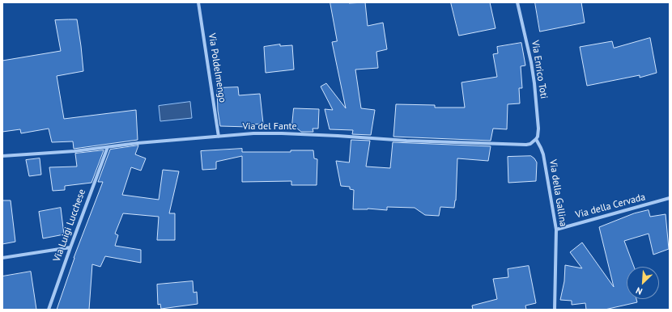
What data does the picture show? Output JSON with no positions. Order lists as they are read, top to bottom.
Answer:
{
  "streets": {
    "street": [
      "Via Poldelmengo",
      "Via Enrico Toti",
      "Via del Fante",
      "Via della Gallina",
      "Via della Cervada",
      "Via Luigi Lucchese"
    ]
  },
  "crossings": [
    ["Via Poldelmengo", "Via del Fante"],
    ["Via Enrico Toti", "Via del Fante"],
    ["Via Enrico Toti", "Via della Gallina"],
    ["Via del Fante", "Via della Gallina"],
    ["Via del Fante", "Via Luigi Lucchese"],
    ["Via della Gallina", "Via della Cervada"]
  ],
  "north": "bottom left"
}
